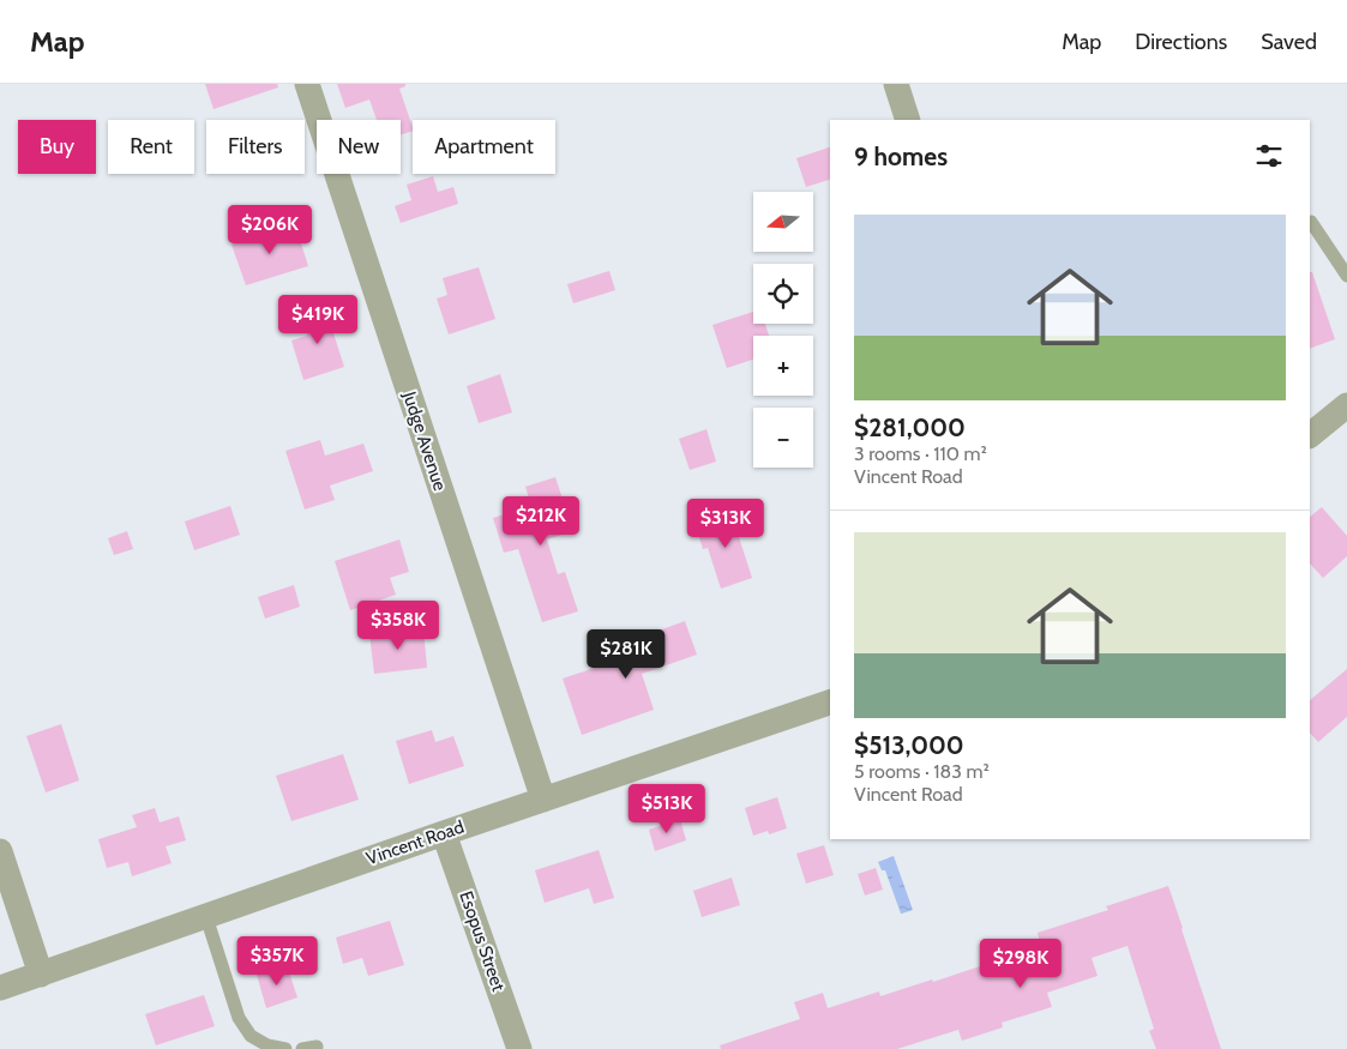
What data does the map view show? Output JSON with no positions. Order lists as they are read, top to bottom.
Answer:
{
  "streets": {
    "street": ["Judge Avenue", "Vincent Road", "Esopus Street"]
  },
  "crossings": [
    ["Judge Avenue", "Vincent Road"],
    ["Vincent Road", "Esopus Street"]
  ],
  "north": "left",
  "page": {
    "header": "Map",
    "nav": ["Map", "Directions", "Saved"],
    "chip": [
      "Buy",
      "Rent",
      "Filters",
      "New",
      "Apartment"
    ],
    "heading": "9 homes",
    "map_buttons": ["+", "−"],
    "list": [
      {
        "name": "$281,000",
        "note": "3 rooms · 110 m² · Vincent Road"
      },
      {
        "name": "$513,000",
        "note": "5 rooms · 183 m² · Vincent Road"
      }
    ],
    "price": [
      "$206K",
      "$419K",
      "$212K",
      "$313K",
      "$358K",
      "$281K",
      "$513K",
      "$357K",
      "$298K"
    ]
  }
}
